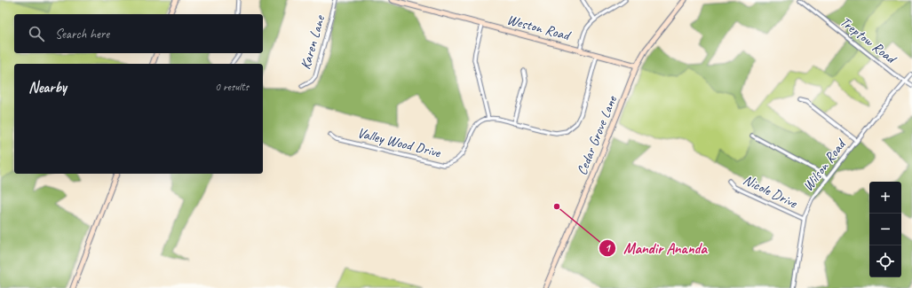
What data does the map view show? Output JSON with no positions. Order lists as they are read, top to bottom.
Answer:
{
  "streets": {
    "street": [
      "Weston Road",
      "Treptow Road",
      "Karen Lane",
      "Cedar Grove Lane",
      "Valley Wood Drive",
      "Wilson Road",
      "Nicole Drive"
    ]
  },
  "crossings": [
    ["Weston Road", "Cedar Grove Lane"],
    ["Treptow Road", "Wilson Road"],
    ["Wilson Road", "Nicole Drive"]
  ],
  "places": ["Mandir Ananda"],
  "page": {
    "search": "Search here",
    "heading": ["Nearby", "0 results"],
    "map_buttons": ["+", "−"]
  }
}
